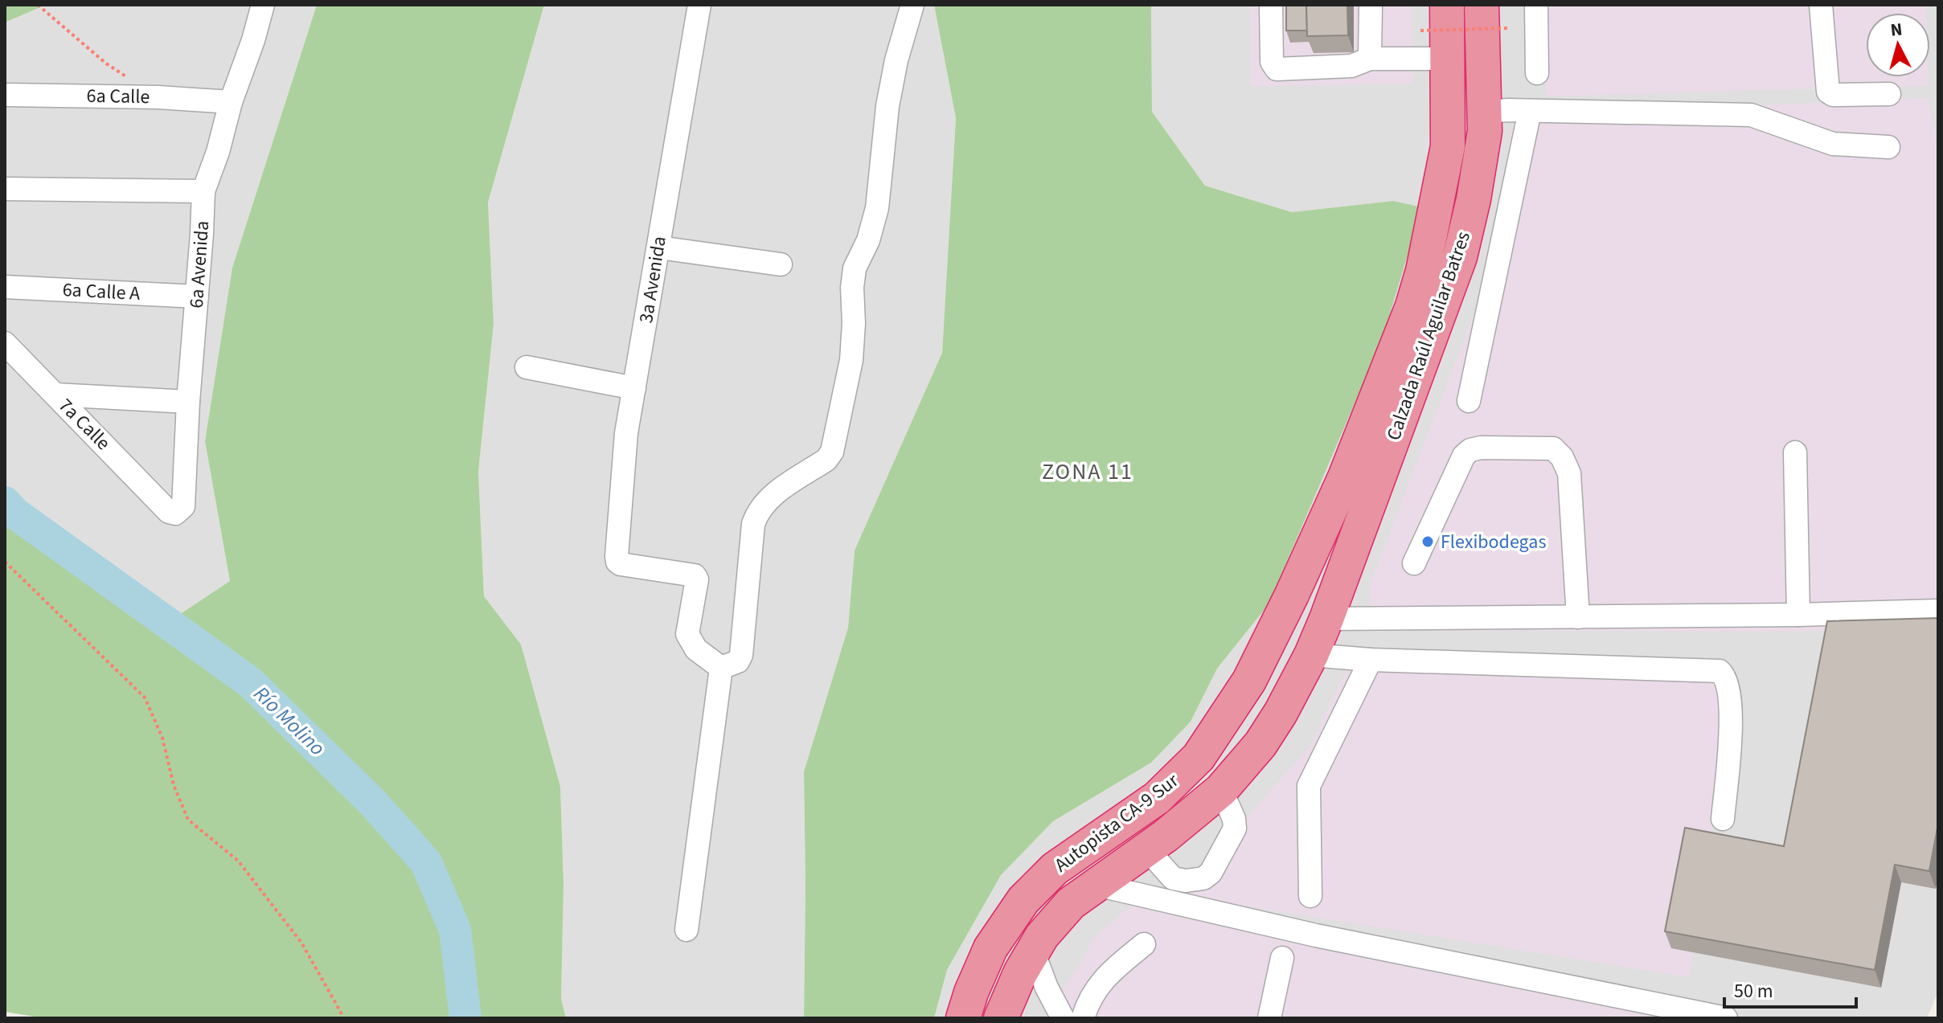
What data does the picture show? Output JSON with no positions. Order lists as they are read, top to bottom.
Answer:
{
  "streets": {
    "highway": ["Calzada Raúl Aguilar Batres", "Autopista CA-9 Sur"],
    "street": [
      "6a Calle",
      "6a Avenida",
      "3a Avenida",
      "6a Calle A",
      "7a Calle"
    ]
  },
  "crossings": [
    ["6a Calle", "6a Avenida"],
    ["6a Avenida", "6a Calle A"],
    ["6a Avenida", "7a Calle"],
    ["Calzada Raúl Aguilar Batres", "Autopista CA-9 Sur"]
  ],
  "districts": ["ZONA 11"],
  "water": ["Río Molino"],
  "places": ["Flexibodegas"],
  "scale_bar": "50 m",
  "north": "top"
}
